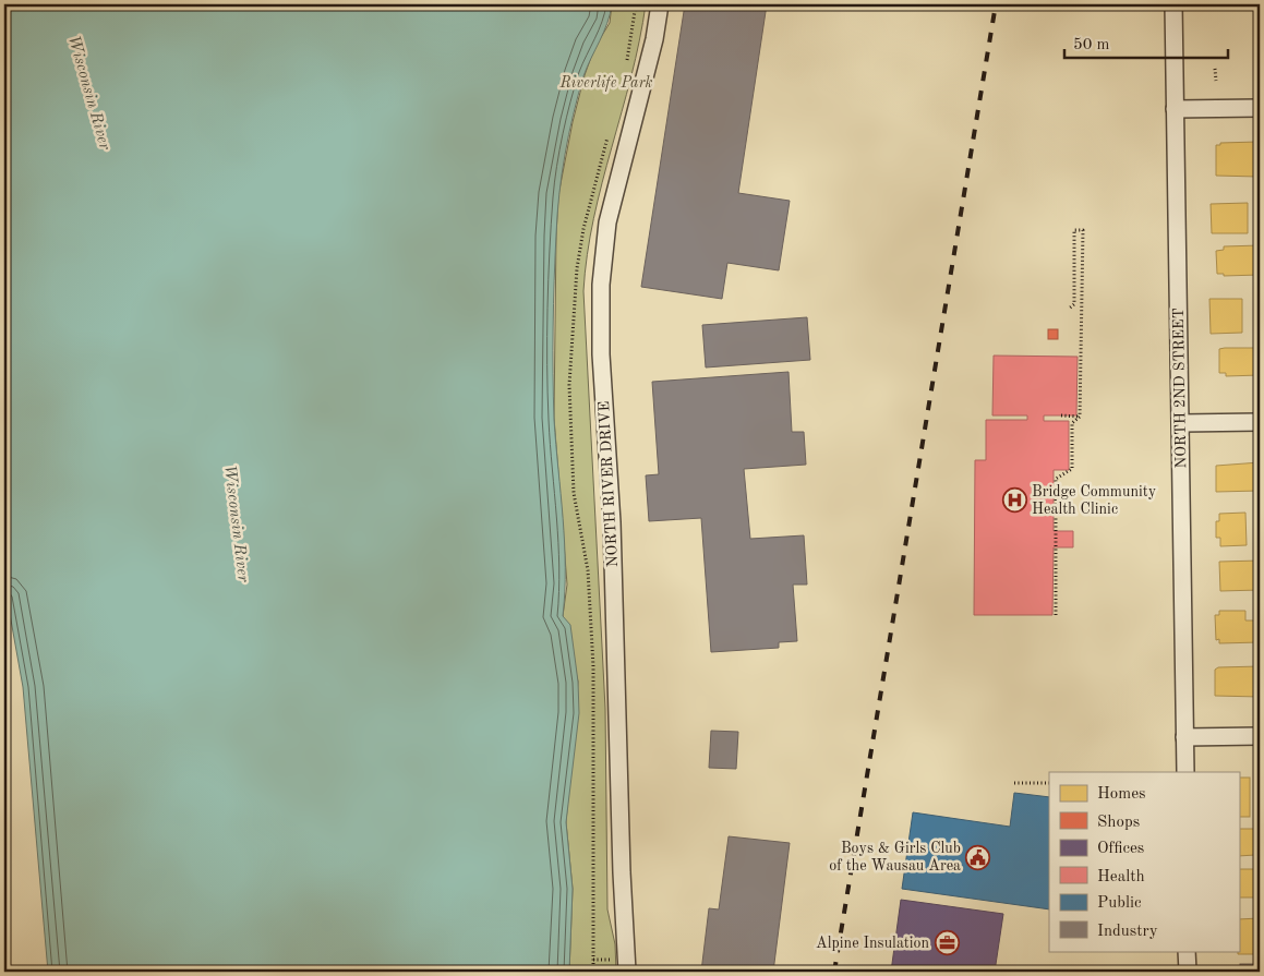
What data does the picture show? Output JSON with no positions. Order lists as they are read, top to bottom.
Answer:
{
  "streets": {
    "street": ["NORTH 2ND STREET", "NORTH RIVER DRIVE"]
  },
  "water": ["Wisconsin River"],
  "parks": ["Riverlife Park"],
  "places": {
    "hospital": ["Bridge Community Health Clinic"],
    "public building": ["Boys & Girls Club of the Wausau Area"],
    "office": ["Alpine Insulation"]
  },
  "legend": [
    "Homes",
    "Shops",
    "Offices",
    "Health",
    "Public",
    "Industry"
  ],
  "scale_bar": "50 m"
}
